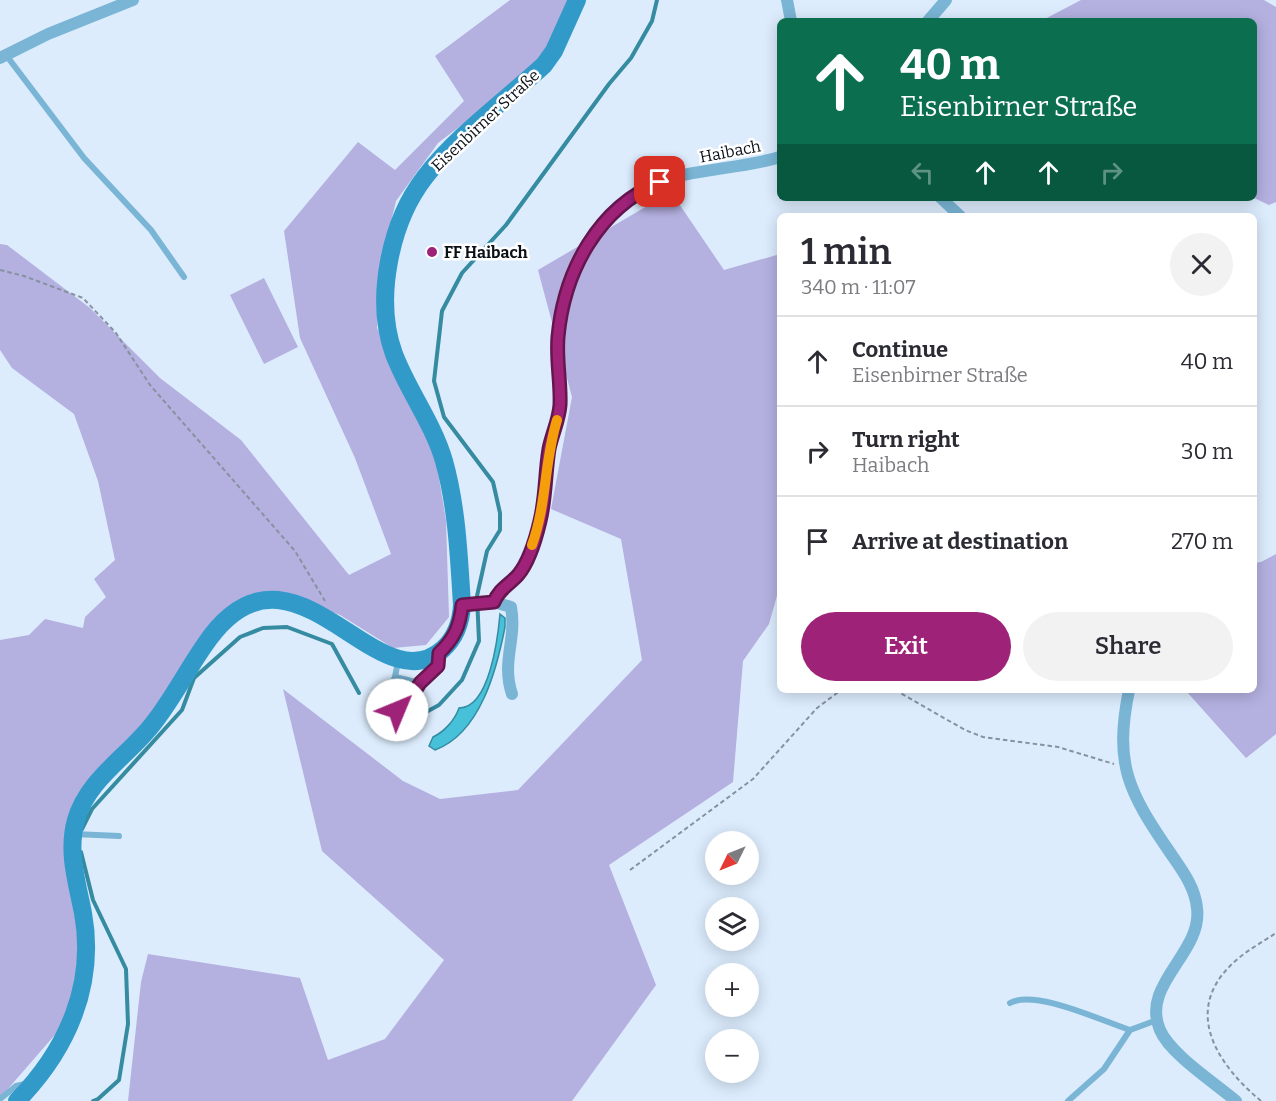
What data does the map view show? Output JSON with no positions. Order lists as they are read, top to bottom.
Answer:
{
  "streets": {
    "main road": ["Eisenbirner Straße"],
    "street": ["Haibach"]
  },
  "crossings": [
    ["Eisenbirner Straße", "Haibach"]
  ],
  "places": ["FF Haibach"],
  "north": "bottom left",
  "page": {
    "turn": ["40 m", "Eisenbirner Straße"],
    "heading": ["1 min", "340 m · 11:07"],
    "list": [
      {
        "name": "Continue",
        "note": "Eisenbirner Straße",
        "value": "40 m"
      },
      {
        "name": "Turn right",
        "note": "Haibach",
        "value": "30 m"
      },
      {
        "name": "Arrive at destination",
        "value": "270 m"
      }
    ],
    "buttons": ["Exit", "Share"],
    "map_buttons": ["+", "−"]
  }
}
